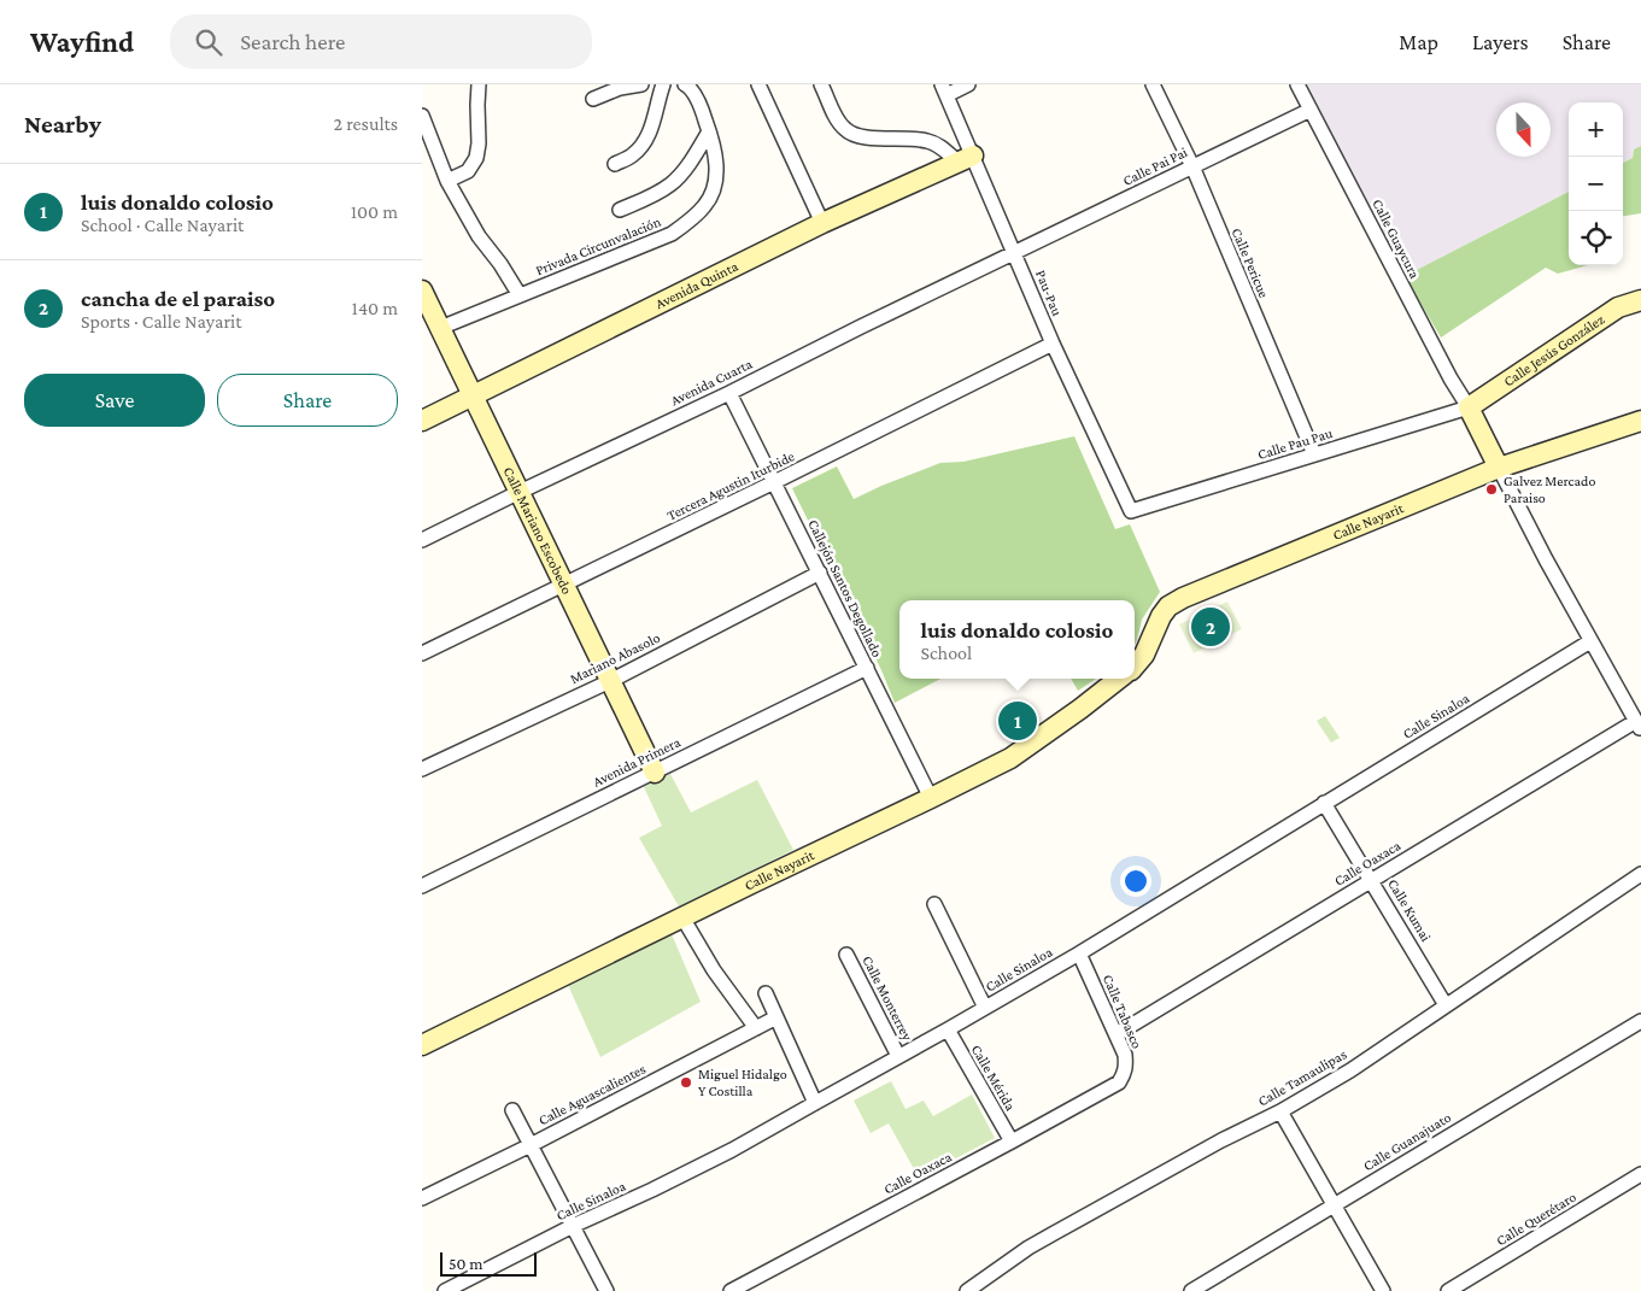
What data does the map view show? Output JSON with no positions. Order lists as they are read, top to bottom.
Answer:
{
  "streets": {
    "street": [
      "Calle Pai Pai",
      "Calle Guaycura",
      "Privada Circunvalación",
      "Calle Pericue",
      "Avenida Quinta",
      "Pau-Pau",
      "Calle Jesús González",
      "Avenida Cuarta",
      "Calle Pau Pau",
      "Tercera Agustin Iturbide",
      "Calle Nayarit",
      "Calle Mariano Escobedo",
      "Callejón Santos Degollado",
      "Mariano Abasolo",
      "Calle Sinaloa",
      "Avenida Primera",
      "Calle Oaxaca",
      "Calle Kumai",
      "Calle Monterrey",
      "Calle Tabasco",
      "Calle Mérida",
      "Calle Tamaulipas",
      "Calle Aguascalientes",
      "Calle Guanajuato",
      "Calle Querétaro"
    ]
  },
  "crossings": [
    ["Calle Pai Pai", "Calle Guaycura"],
    ["Calle Pai Pai", "Calle Pericue"],
    ["Calle Pai Pai", "Pau-Pau"],
    ["Calle Pai Pai", "Avenida Cuarta"],
    ["Calle Guaycura", "Calle Jesús González"],
    ["Calle Guaycura", "Calle Pau Pau"],
    ["Privada Circunvalación", "Calle Mariano Escobedo"],
    ["Calle Pericue", "Calle Pau Pau"],
    ["Avenida Quinta", "Pau-Pau"],
    ["Avenida Quinta", "Calle Mariano Escobedo"],
    ["Pau-Pau", "Avenida Cuarta"],
    ["Pau-Pau", "Calle Pau Pau"],
    ["Pau-Pau", "Tercera Agustin Iturbide"],
    ["Calle Jesús González", "Calle Pau Pau"],
    ["Avenida Cuarta", "Calle Mariano Escobedo"],
    ["Avenida Cuarta", "Callejón Santos Degollado"],
    ["Tercera Agustin Iturbide", "Calle Mariano Escobedo"],
    ["Tercera Agustin Iturbide", "Callejón Santos Degollado"],
    ["Calle Nayarit", "Callejón Santos Degollado"],
    ["Calle Mariano Escobedo", "Mariano Abasolo"],
    ["Calle Mariano Escobedo", "Avenida Primera"],
    ["Callejón Santos Degollado", "Mariano Abasolo"],
    ["Callejón Santos Degollado", "Avenida Primera"],
    ["Calle Sinaloa", "Calle Kumai"],
    ["Calle Sinaloa", "Calle Monterrey"],
    ["Calle Sinaloa", "Calle Tabasco"],
    ["Calle Sinaloa", "Calle Mérida"],
    ["Calle Oaxaca", "Calle Kumai"],
    ["Calle Oaxaca", "Calle Tabasco"],
    ["Calle Oaxaca", "Calle Mérida"],
    ["Calle Kumai", "Calle Tamaulipas"]
  ],
  "places": ["Galvez Mercado Paraiso", "Miguel Hidalgo Y Costilla"],
  "scale_bar": "50 m",
  "north": "bottom",
  "page": {
    "header": "Wayfind",
    "search": "Search here",
    "nav": ["Map", "Layers", "Share"],
    "heading": ["Nearby", "2 results"],
    "map_buttons": ["+", "−"],
    "list": [
      {
        "mark": "1",
        "name": "luis donaldo colosio",
        "note": "School · Calle Nayarit",
        "value": "100 m"
      },
      {
        "mark": "2",
        "name": "cancha de el paraiso",
        "note": "Sports · Calle Nayarit",
        "value": "140 m"
      }
    ],
    "buttons": ["Save", "Share"],
    "popup": ["luis donaldo colosio", "School"],
    "pins": ["2", "1"],
    "scale": "50 m"
  }
}
